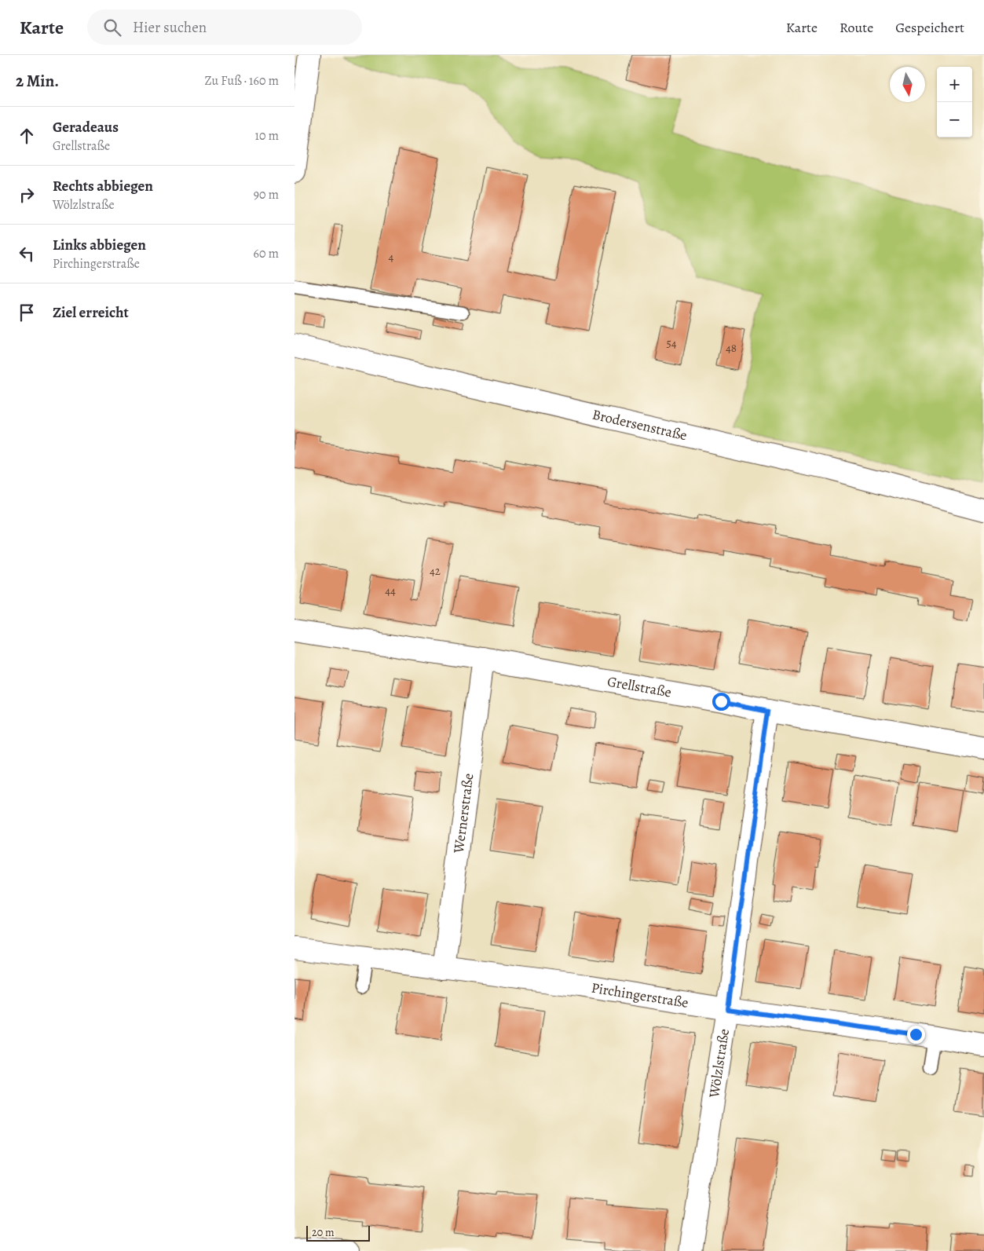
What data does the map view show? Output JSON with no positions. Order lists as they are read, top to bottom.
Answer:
{
  "streets": {
    "street": [
      "Brodersenstraße",
      "Grellstraße",
      "Wernerstraße",
      "Pirchingerstraße",
      "Wölzlstraße"
    ]
  },
  "crossings": [
    ["Grellstraße", "Wernerstraße"],
    ["Grellstraße", "Wölzlstraße"],
    ["Wernerstraße", "Pirchingerstraße"],
    ["Pirchingerstraße", "Wölzlstraße"]
  ],
  "house_numbers": [
    "4",
    "54",
    "48",
    "42",
    "44"
  ],
  "scale_bar": "20 m",
  "north": "bottom",
  "page": {
    "header": "Karte",
    "search": "Hier suchen",
    "nav": ["Karte", "Route", "Gespeichert"],
    "heading": ["2 Min.", "Zu Fuß · 160 m"],
    "map_buttons": ["+", "−"],
    "list": [
      ["Geradeaus", "Grellstraße", "10 m"],
      ["Rechts abbiegen", "Wölzlstraße", "90 m"],
      ["Links abbiegen", "Pirchingerstraße", "60 m"],
      "Ziel erreicht"
    ],
    "scale": "20 m"
  }
}
